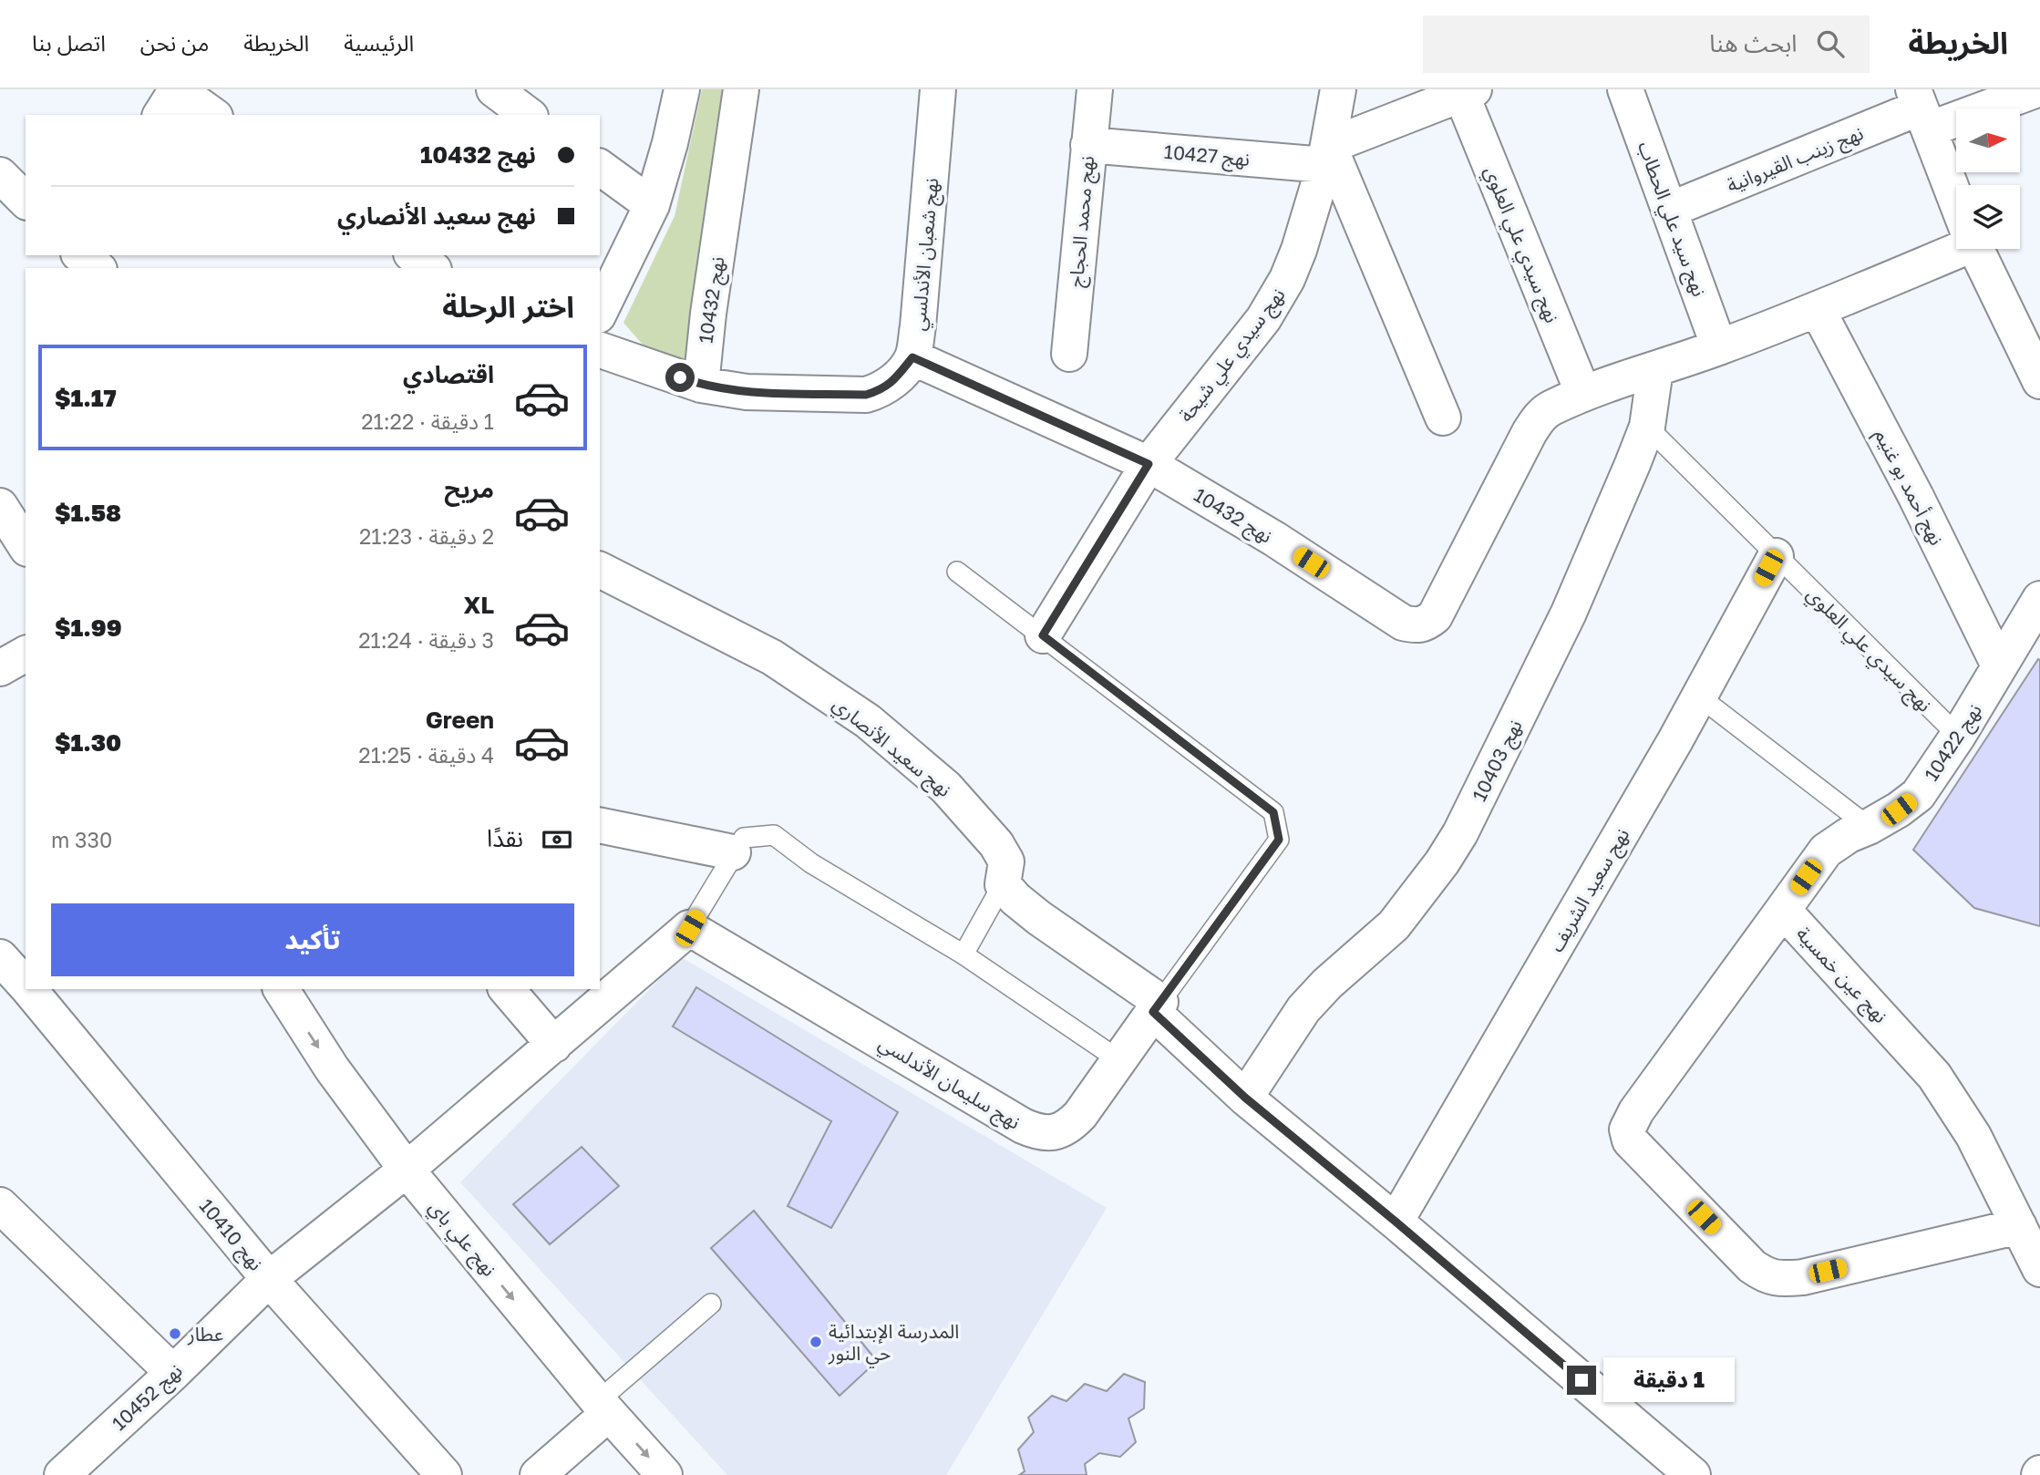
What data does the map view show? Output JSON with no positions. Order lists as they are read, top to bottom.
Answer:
{
  "streets": {
    "street": [
      "نهج 10427",
      "نهج زينب القيروانية",
      "نهج سيد علي الحطاب",
      "نهج محمد الحجاج",
      "نهج سيدي علي العلوي",
      "نهج شعبان الأندلسي",
      "نهج 10432",
      "نهج سيدي علي شيحة",
      "نهج أحمد بو غنيم",
      "نهج 10422",
      "نهج سعيد الأنصاري",
      "نهج 10403",
      "نهج سعيد الشريف",
      "نهج عين خمسية",
      "نهج سليمان الأندلسي",
      "نهج 10410",
      "نهج علي باي",
      "نهج 10452"
    ]
  },
  "crossings": [
    ["نهج 10427", "نهج محمد الحجاج"],
    ["نهج 10427", "نهج سيدي علي شيحة"],
    ["نهج زينب القيروانية", "نهج سيد علي الحطاب"],
    ["نهج سيدي علي العلوي", "نهج 10432"],
    ["نهج سيدي علي العلوي", "نهج 10422"],
    ["نهج سيدي علي العلوي", "نهج 10403"],
    ["نهج سيدي علي العلوي", "نهج سعيد الشريف"],
    ["نهج شعبان الأندلسي", "نهج 10432"],
    ["نهج 10432", "نهج سيدي علي شيحة"],
    ["نهج سيدي علي شيحة", "نهج سليمان الأندلسي"],
    ["نهج أحمد بو غنيم", "نهج 10422"],
    ["نهج 10422", "نهج عين خمسية"],
    ["نهج سليمان الأندلسي", "نهج 10452"],
    ["نهج 10410", "نهج 10452"],
    ["نهج علي باي", "نهج 10452"]
  ],
  "one_way": ["نهج علي باي"],
  "places": ["عطار", "المدرسة الإبتدائية حي النور"],
  "north": "right",
  "page": {
    "header": "الخريطة",
    "search": "ابحث هنا",
    "nav": [
      "الرئيسية",
      "الخريطة",
      "من نحن",
      "اتصل بنا"
    ],
    "banner": ["نهج 10432", "نهج سعيد الأنصاري"],
    "heading": "اختر الرحلة",
    "list": [
      {
        "name": "اقتصادي",
        "note": "1 دقيقة · 21:22",
        "value": "$1.17"
      },
      {
        "name": "مريح",
        "note": "2 دقيقة · 21:23",
        "value": "$1.58"
      },
      {
        "name": "XL",
        "note": "3 دقيقة · 21:24",
        "value": "$1.99"
      },
      {
        "name": "Green",
        "note": "4 دقيقة · 21:25",
        "value": "$1.30"
      }
    ],
    "pay": ["نقدًا", "330 m"],
    "buttons": "تأكيد",
    "bubble": "1 دقيقة"
  }
}
